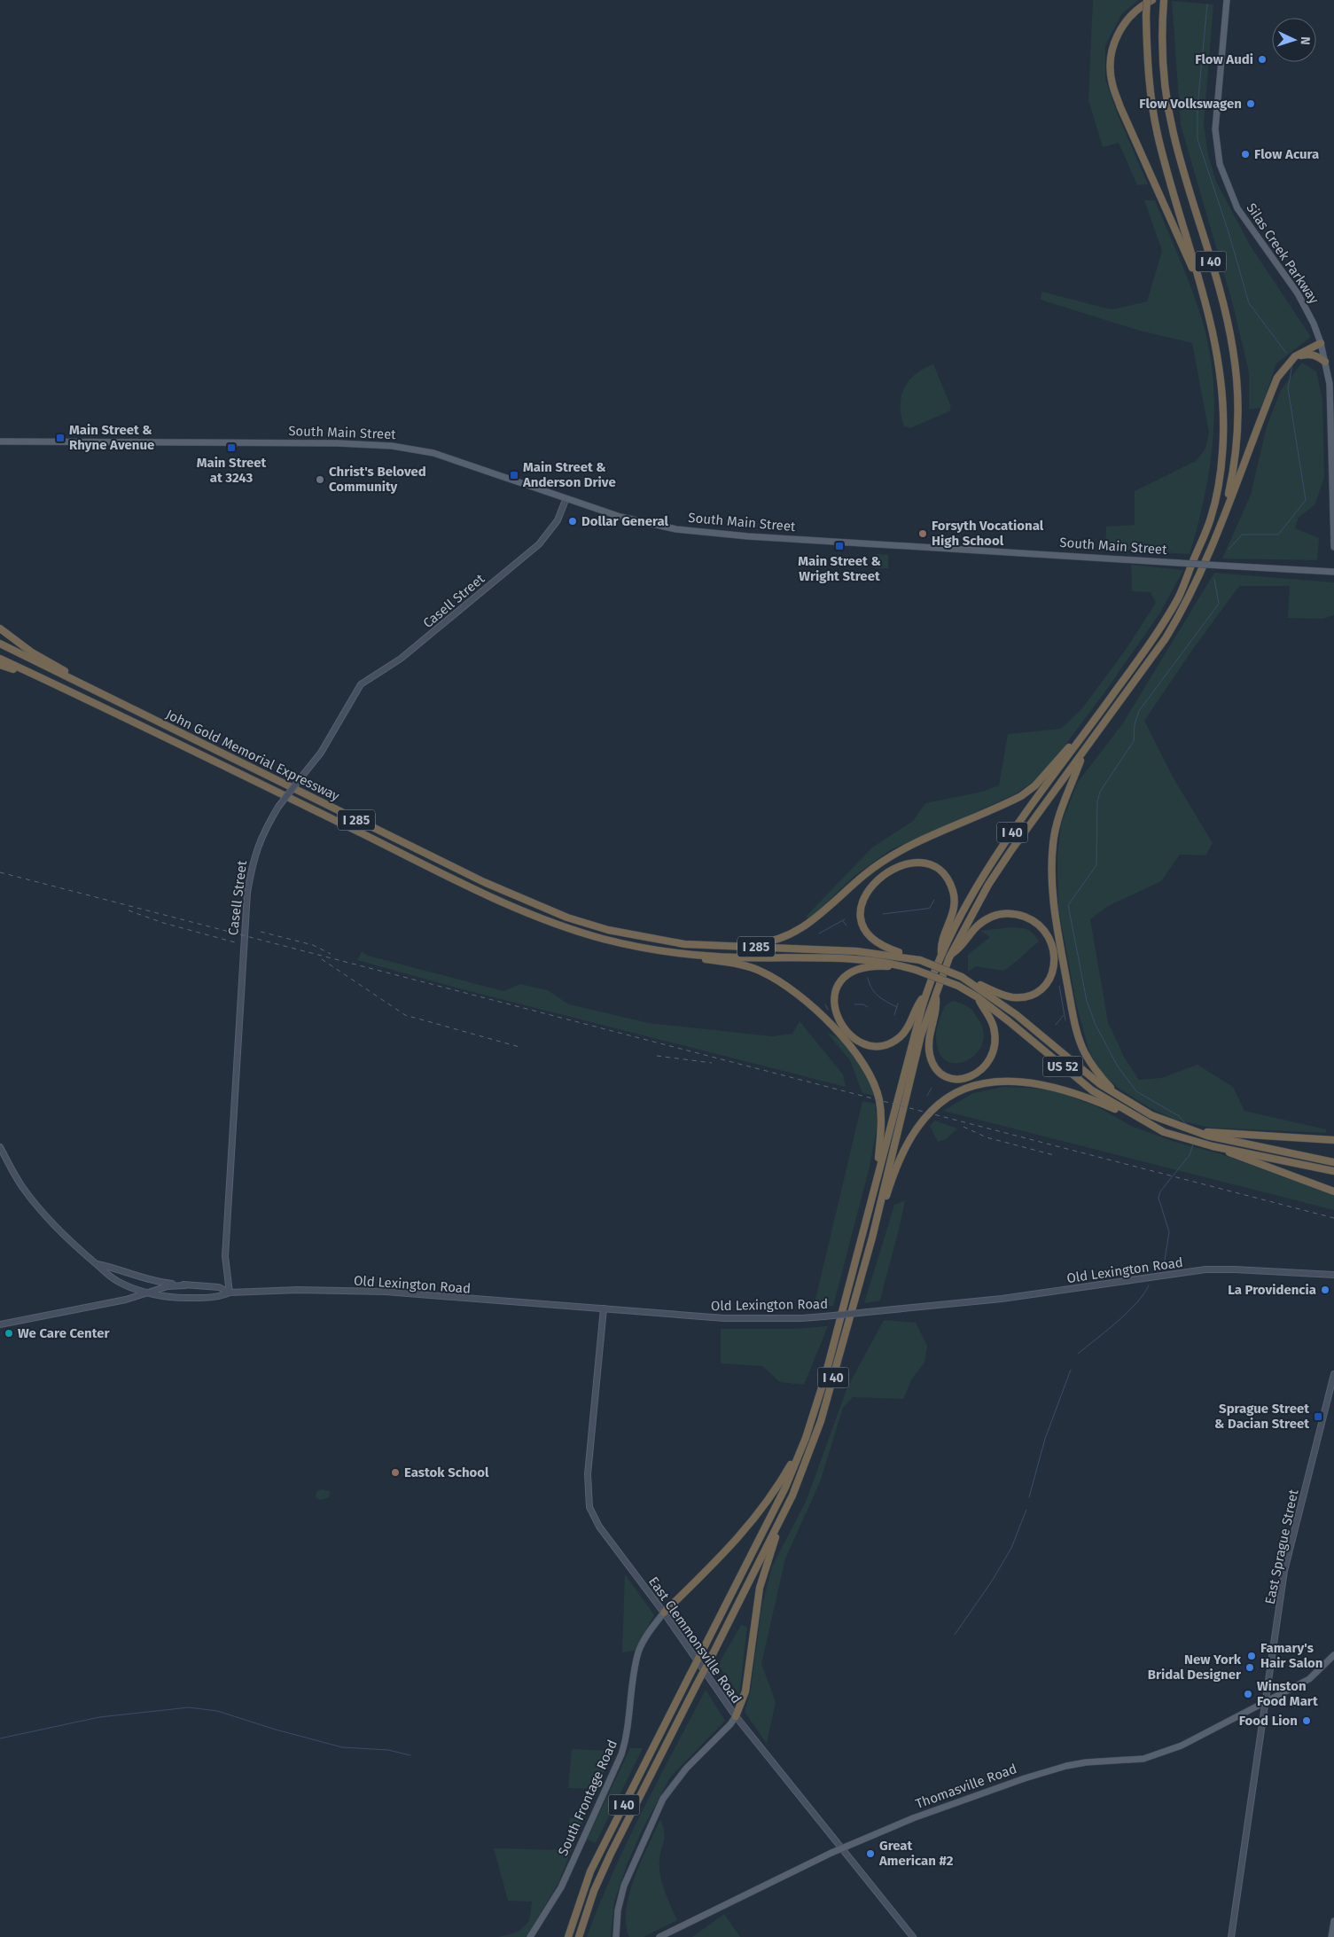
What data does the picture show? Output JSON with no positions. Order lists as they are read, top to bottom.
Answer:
{
  "streets": {
    "highway": [
      "I 40",
      "John Gold Memorial Expressway",
      "I 285",
      "US 52"
    ],
    "main road": [
      "Silas Creek Parkway",
      "South Main Street",
      "Casell Street",
      "Old Lexington Road",
      "East Sprague Street",
      "East Clemmonsville Road",
      "Thomasville Road",
      "South Frontage Road"
    ]
  },
  "crossings": [
    ["South Main Street", "Casell Street"],
    ["Casell Street", "Old Lexington Road"],
    ["Old Lexington Road", "East Clemmonsville Road"],
    ["East Sprague Street", "Thomasville Road"],
    ["East Clemmonsville Road", "Thomasville Road"],
    ["East Clemmonsville Road", "South Frontage Road"]
  ],
  "places": {
    "other": [
      "Flow Audi",
      "Flow Volkswagen",
      "Flow Acura",
      "Christ's Beloved Community",
      "Dollar General",
      "Forsyth Vocational High School",
      "La Providencia",
      "We Care Center",
      "Eastok School",
      "Famary's Hair Salon",
      "New York Bridal Designer",
      "Winston Food Mart",
      "Food Lion",
      "Great American #2"
    ],
    "transit": [
      "Main Street & Rhyne Avenue",
      "Main Street at 3243",
      "Main Street & Anderson Drive",
      "Main Street & Wright Street",
      "Sprague Street & Dacian Street"
    ]
  },
  "north": "right"
}
